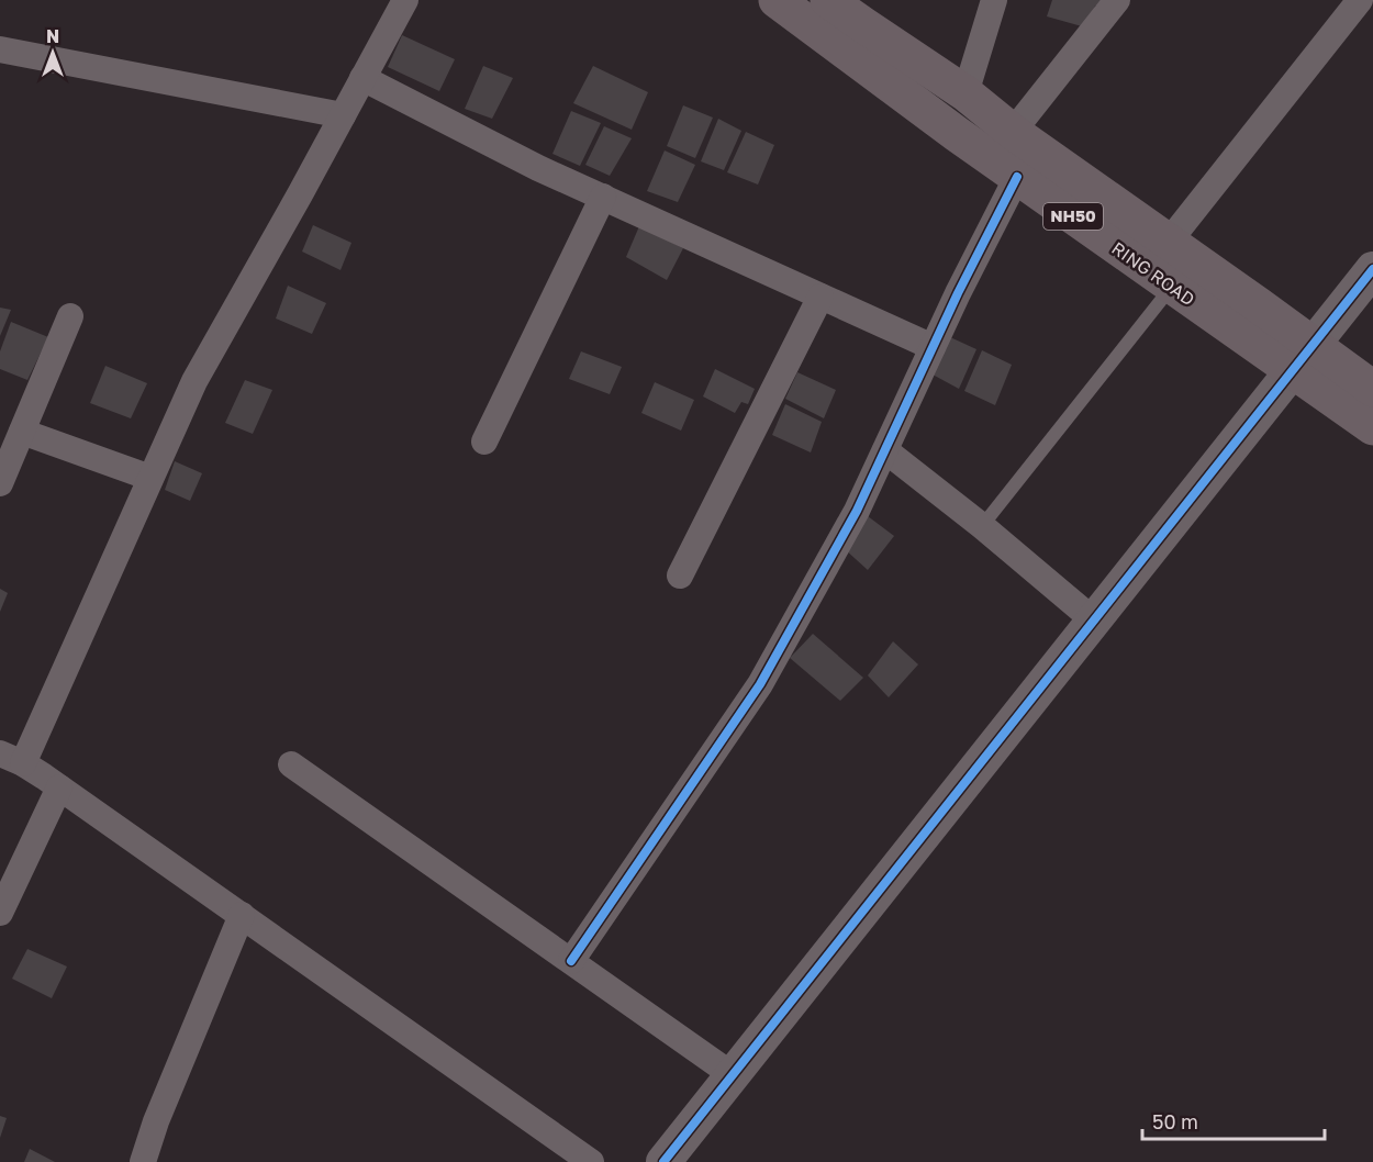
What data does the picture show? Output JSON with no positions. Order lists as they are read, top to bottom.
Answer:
{
  "streets": {
    "highway": ["NH50", "RING ROAD"]
  },
  "scale_bar": "50 m",
  "north": "top"
}
